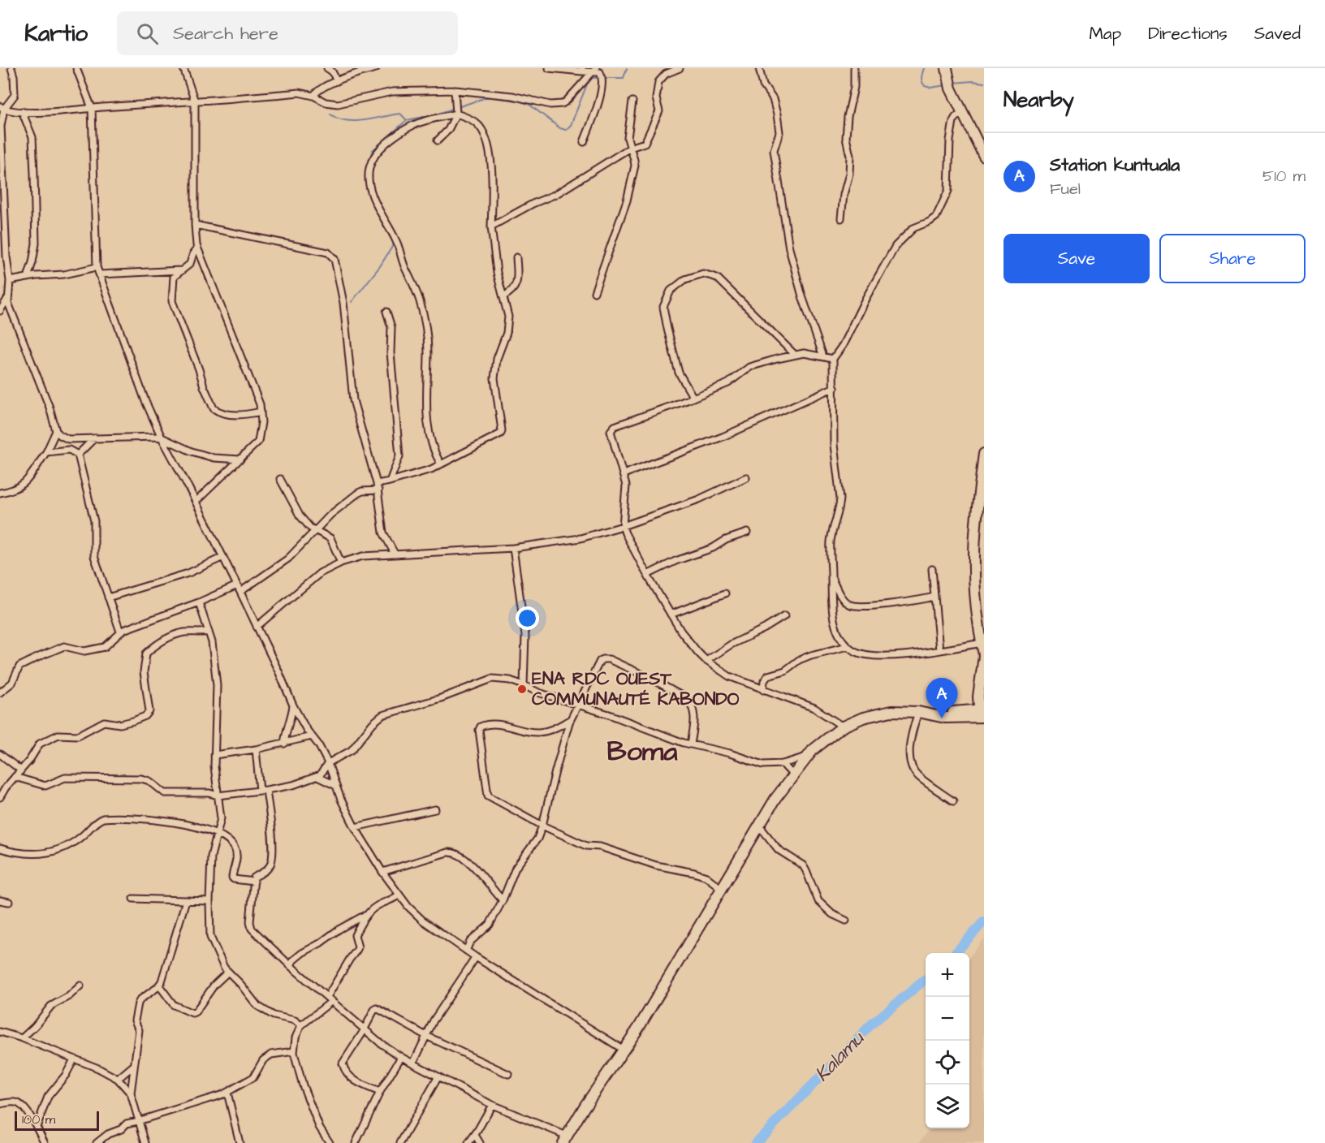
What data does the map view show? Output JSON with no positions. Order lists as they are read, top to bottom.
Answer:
{
  "districts": ["Boma"],
  "water": ["Kalamu"],
  "places": ["ENA RDC OUEST COMMUNAUTÉ KABONDO"],
  "scale_bar": "100 m",
  "page": {
    "header": "Kartio",
    "search": "Search here",
    "nav": ["Map", "Directions", "Saved"],
    "heading": "Nearby",
    "list": [
      {
        "mark": "A",
        "name": "Station kuntuala",
        "note": "Fuel",
        "value": "510 m"
      }
    ],
    "buttons": ["Save", "Share"],
    "pins": "A",
    "map_buttons": ["+", "−"],
    "scale": "100 m"
  }
}
